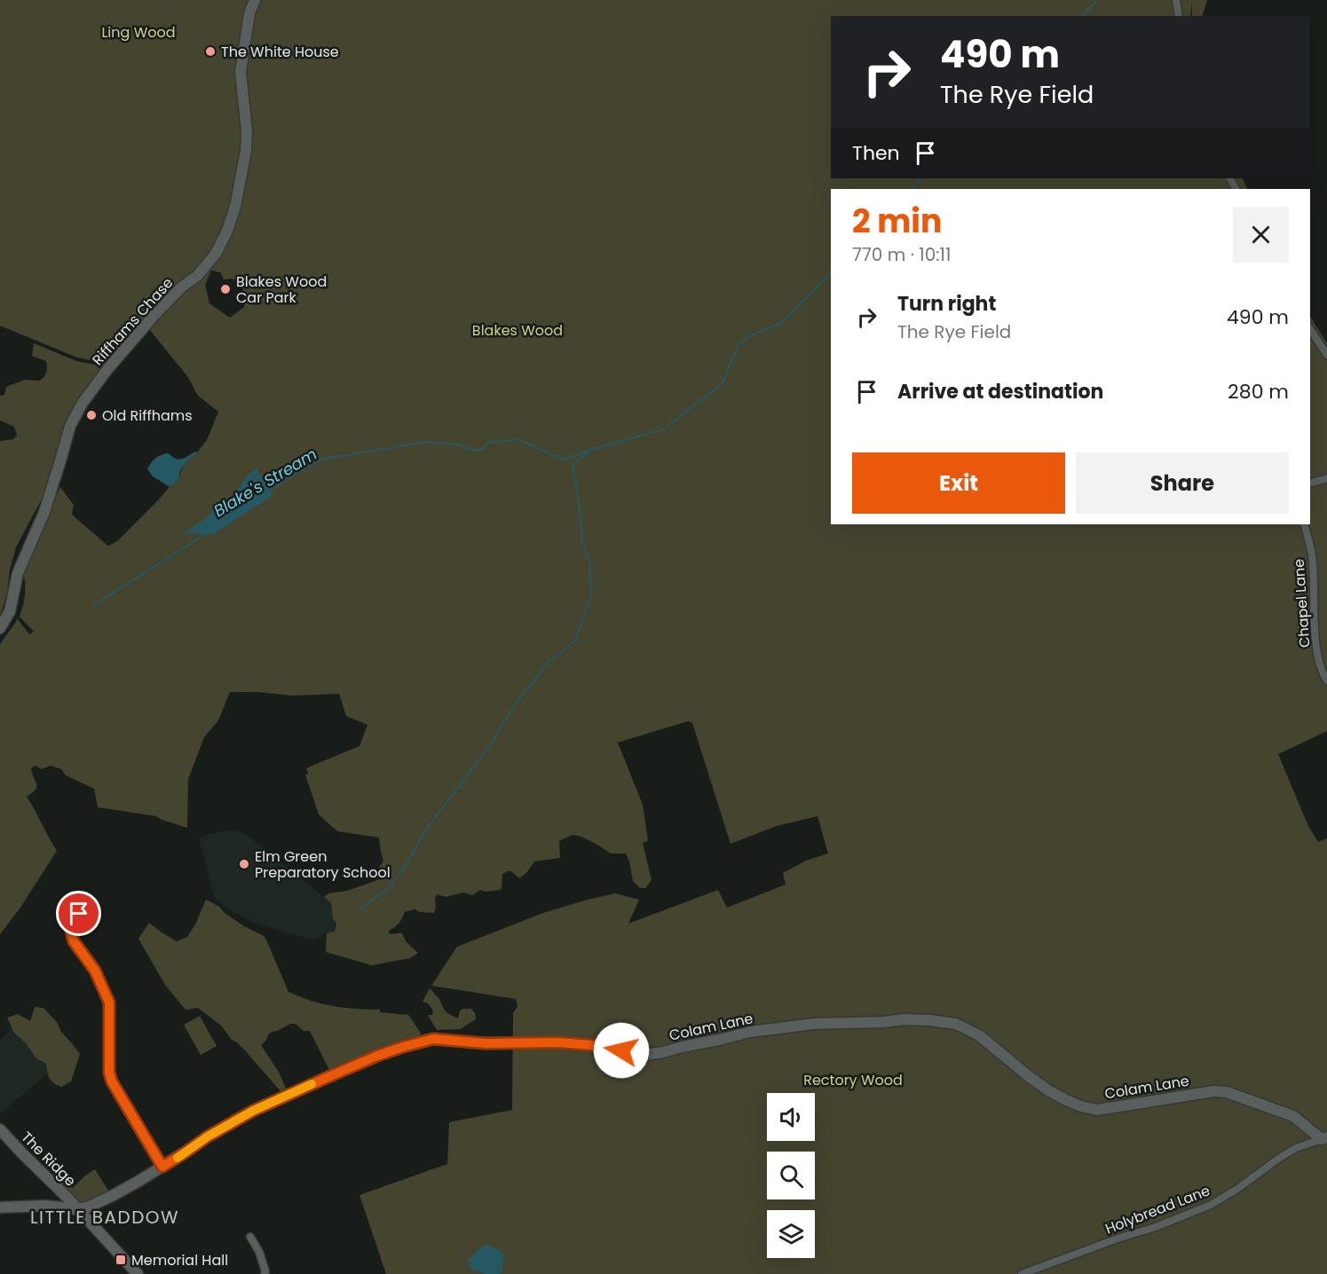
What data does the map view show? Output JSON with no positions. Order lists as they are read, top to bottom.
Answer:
{
  "streets": {
    "street": [
      "Riffhams Chase",
      "Chapel Lane",
      "Colam Lane",
      "The Ridge",
      "Holybread Lane"
    ]
  },
  "crossings": [
    ["Colam Lane", "The Ridge"],
    ["Colam Lane", "Holybread Lane"]
  ],
  "districts": ["LITTLE BADDOW"],
  "water": ["Blake's Stream"],
  "parks": ["Ling Wood", "Blakes Wood", "Rectory Wood"],
  "places": {
    "other": [
      "The White House",
      "Blakes Wood Car Park",
      "Old Riffhams",
      "Elm Green Preparatory School"
    ],
    "transit": ["Memorial Hall"]
  },
  "page": {
    "turn": ["490 m", "The Rye Field"],
    "then": "Then",
    "heading": ["2 min", "770 m · 10:11"],
    "list": [
      {
        "name": "Turn right",
        "note": "The Rye Field",
        "value": "490 m"
      },
      {
        "name": "Arrive at destination",
        "value": "280 m"
      }
    ],
    "buttons": ["Exit", "Share"]
  }
}
